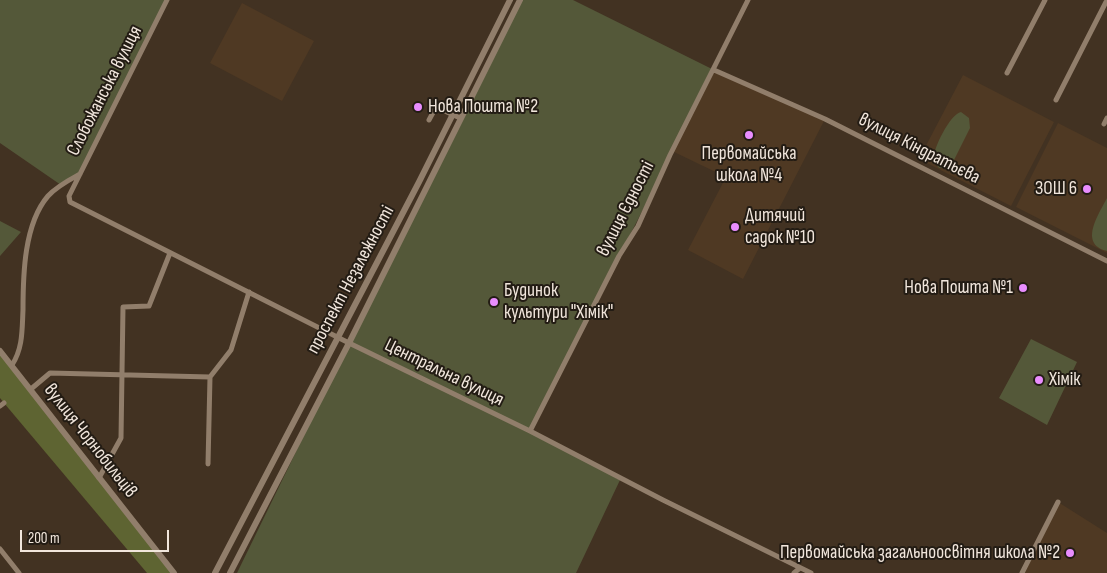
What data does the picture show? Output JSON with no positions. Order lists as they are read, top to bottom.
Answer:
{
  "streets": {
    "street": [
      "Слобожанська вулиця",
      "вулиця Кіндратьєва",
      "вулиця Єдності",
      "проспект Незалежності",
      "Центральна вулиця",
      "вулиця Чорнобильців"
    ]
  },
  "crossings": [
    ["Слобожанська вулиця", "Центральна вулиця"],
    ["вулиця Кіндратьєва", "вулиця Єдності"],
    ["вулиця Єдності", "Центральна вулиця"],
    ["проспект Незалежності", "Центральна вулиця"]
  ],
  "places": [
    "Нова Пошта №2",
    "Первомайська школа №4",
    "ЗОШ 6",
    "Дитячий садок №10",
    "Нова Пошта №1",
    "Будинок культури \"Хімік\"",
    "Хімік",
    "Первомайська загальноосвітня школа №2"
  ],
  "scale_bar": "200 m"
}
